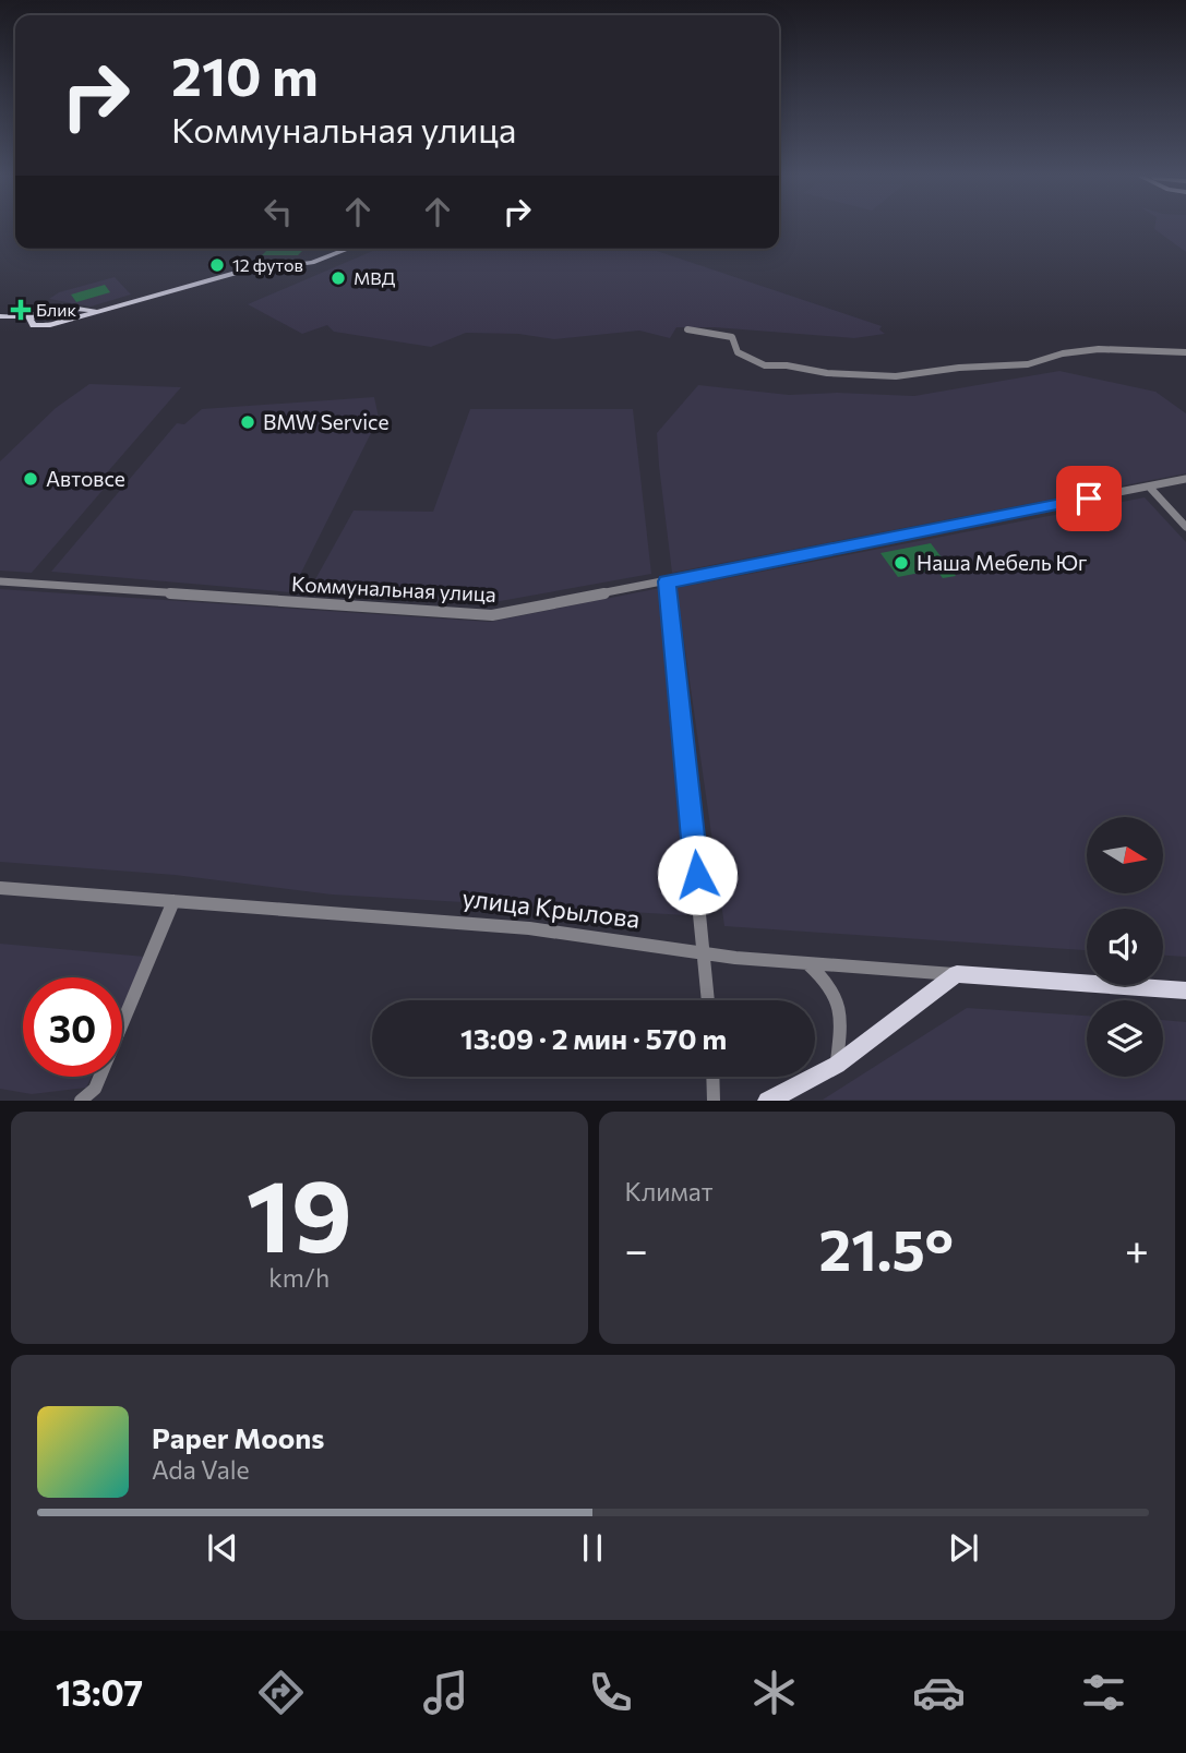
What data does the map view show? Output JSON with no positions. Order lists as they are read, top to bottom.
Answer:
{
  "streets": {
    "main road": ["улица Крылова"],
    "street": ["Коммунальная улица"]
  },
  "places": {
    "other": [
      "12 футов",
      "МВД",
      "BMW Service",
      "Автовсе",
      "Наша Мебель Юг"
    ],
    "health": ["Блик"]
  },
  "north": "right",
  "page": {
    "turn": ["210 m", "Коммунальная улица"],
    "limit": "30",
    "trip": "13:09 · 2 мин · 570 m",
    "tile": [
      ["19", "km/h"],
      "Климат"
    ],
    "heat": ["−", "21.5°", "+"],
    "song": ["Paper Moons", "Ada Vale"],
    "tabs": "13:07"
  }
}
